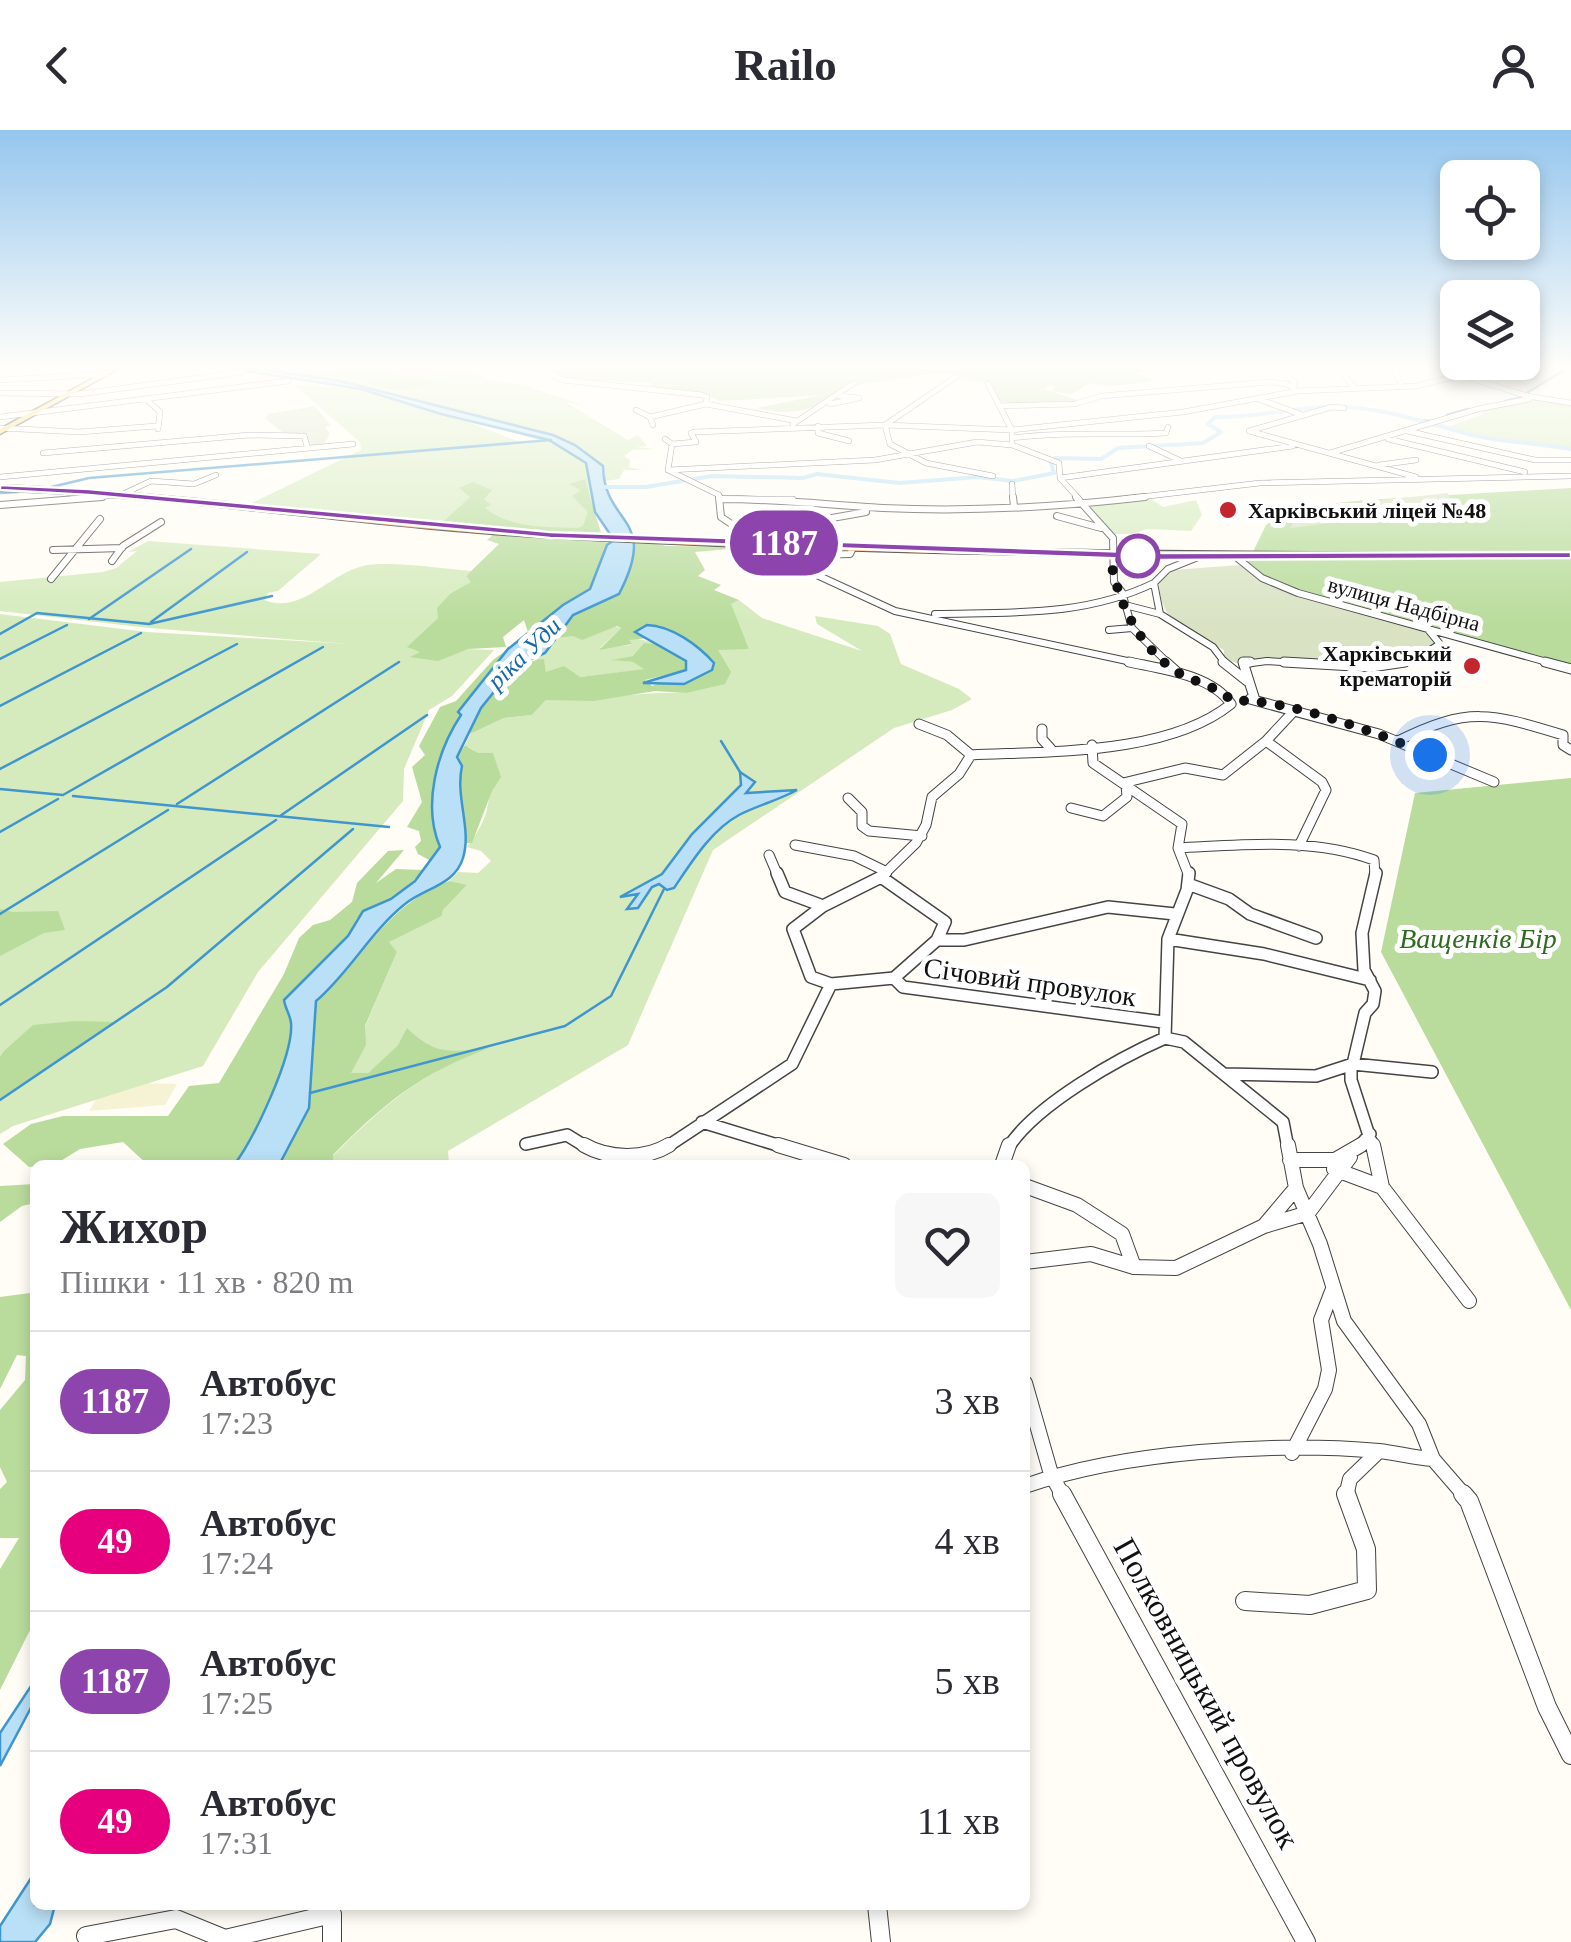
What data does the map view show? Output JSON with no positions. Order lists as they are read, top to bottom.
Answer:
{
  "streets": {
    "street": ["вулиця Надбірна", "Січовий провулок", "Полковницький провулок"]
  },
  "water": ["ріка Уди"],
  "parks": ["Ващенків Бір"],
  "places": ["Харківський ліцей №48", "Харківський крематорій"],
  "lines": ["bus line 1187"],
  "page": {
    "header": "Railo",
    "on_map": "1187",
    "heading": ["Жихор", "Пішки · 11 хв · 820 m"],
    "list": [
      {
        "mark": "1187",
        "name": "Автобус",
        "note": "17:23",
        "value": "3 хв"
      },
      {
        "mark": "49",
        "name": "Автобус",
        "note": "17:24",
        "value": "4 хв"
      },
      {
        "mark": "1187",
        "name": "Автобус",
        "note": "17:25",
        "value": "5 хв"
      },
      {
        "mark": "49",
        "name": "Автобус",
        "note": "17:31",
        "value": "11 хв"
      }
    ]
  }
}
